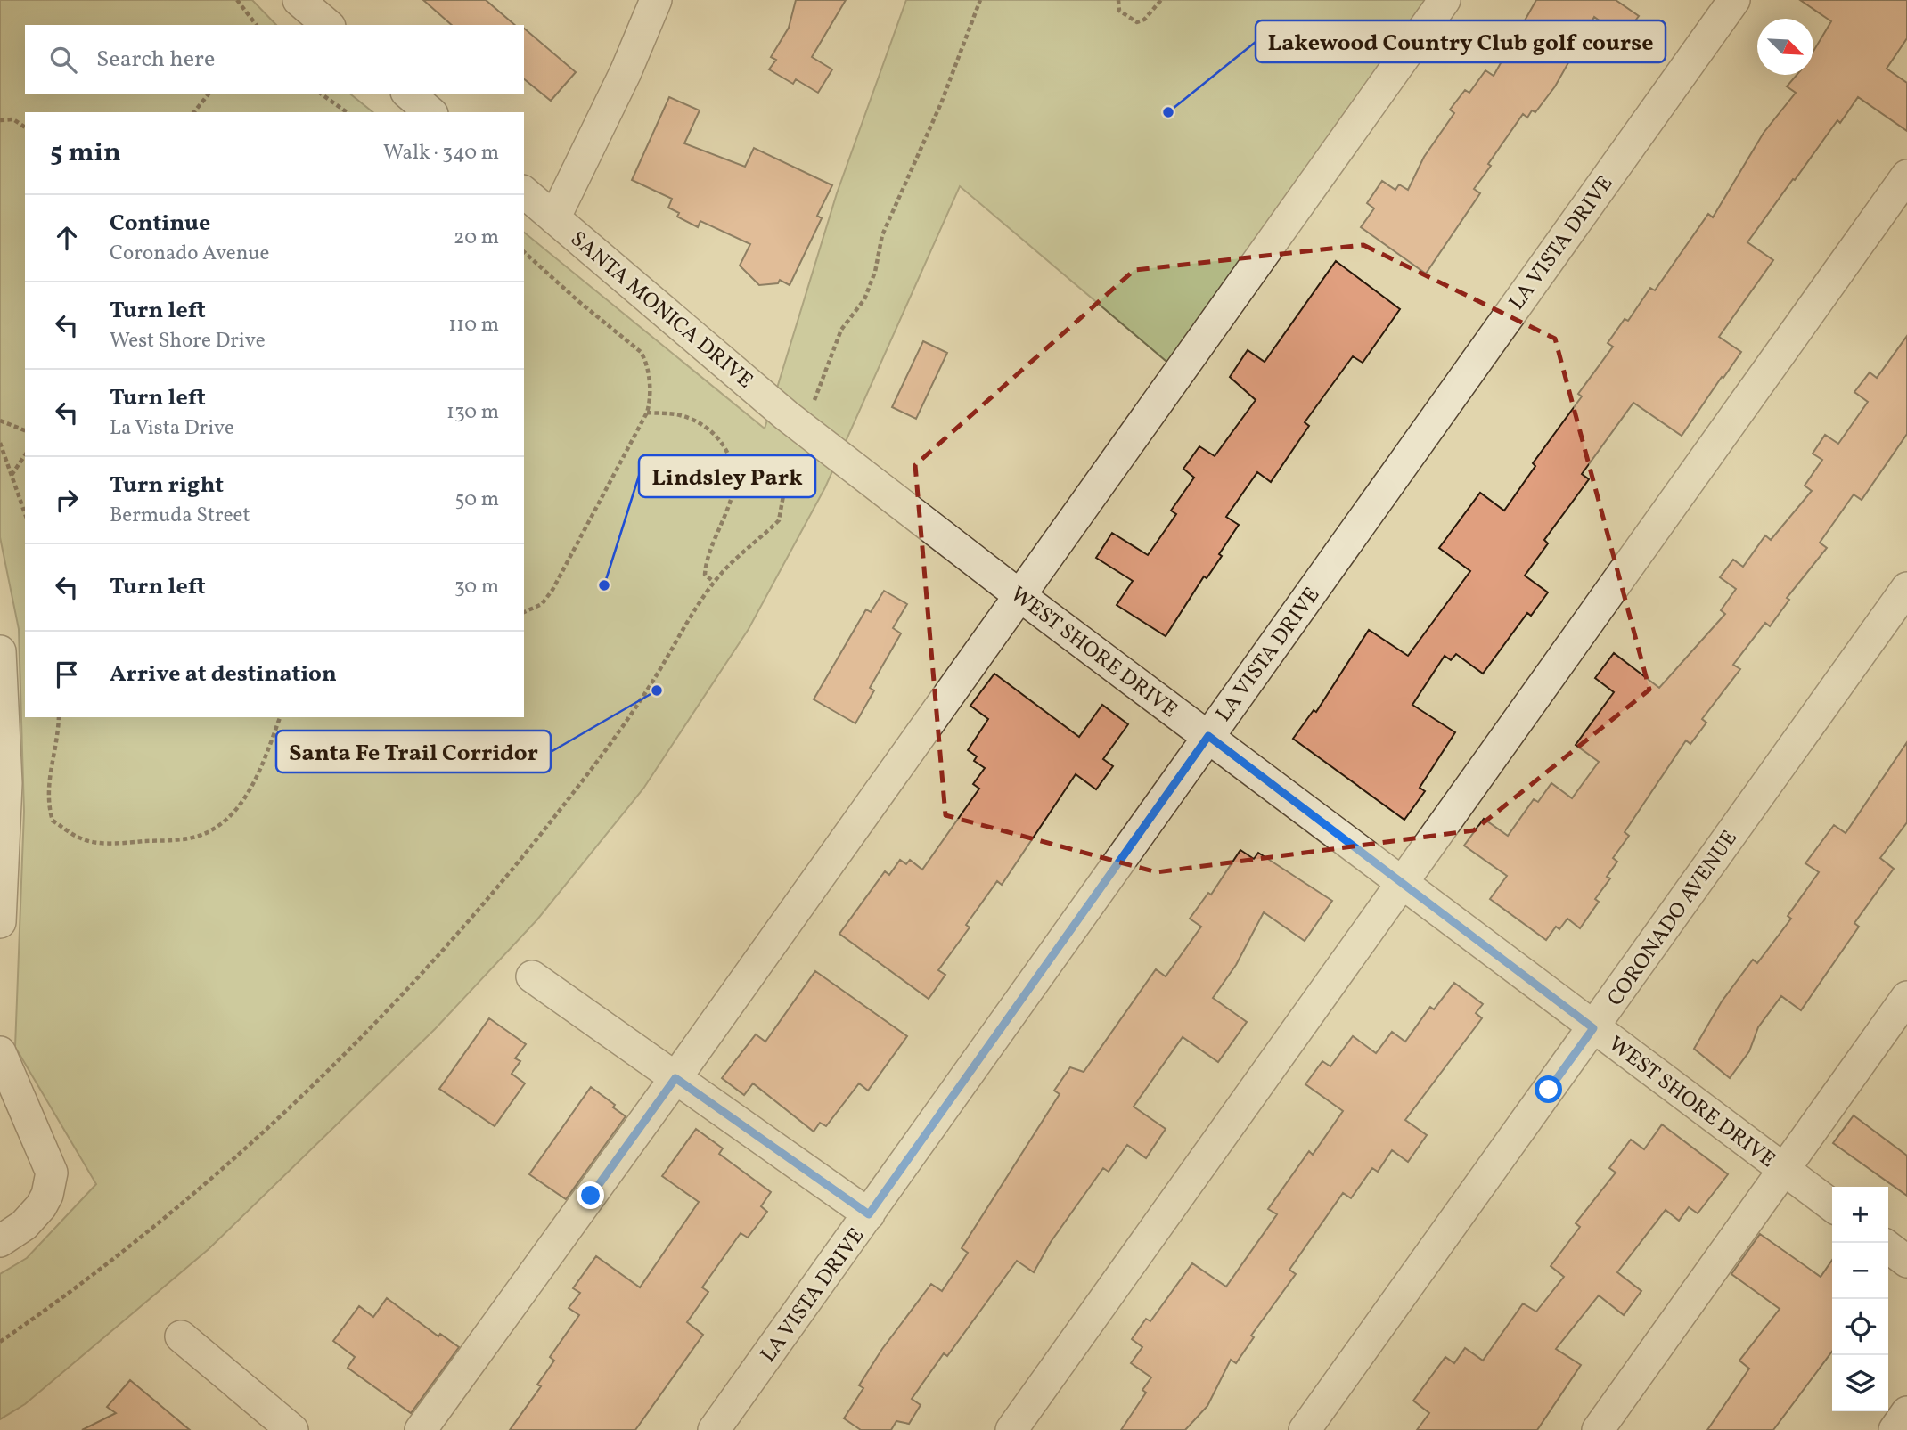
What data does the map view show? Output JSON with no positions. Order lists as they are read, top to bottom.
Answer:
{
  "streets": {
    "street": [
      "LA VISTA DRIVE",
      "SANTA MONICA DRIVE",
      "WEST SHORE DRIVE",
      "CORONADO AVENUE"
    ]
  },
  "crossings": [
    ["LA VISTA DRIVE", "WEST SHORE DRIVE"],
    ["SANTA MONICA DRIVE", "WEST SHORE DRIVE"],
    ["WEST SHORE DRIVE", "CORONADO AVENUE"]
  ],
  "places": ["Lakewood Country Club golf course", "Lindsley Park", "Santa Fe Trail Corridor"],
  "north": "bottom right",
  "page": {
    "search": "Search here",
    "heading": ["5 min", "Walk · 340 m"],
    "list": [
      ["Continue", "Coronado Avenue", "20 m"],
      ["Turn left", "West Shore Drive", "110 m"],
      ["Turn left", "La Vista Drive", "130 m"],
      ["Turn right", "Bermuda Street", "50 m"],
      ["Turn left", "30 m"],
      "Arrive at destination"
    ],
    "map_buttons": ["+", "−"]
  }
}
